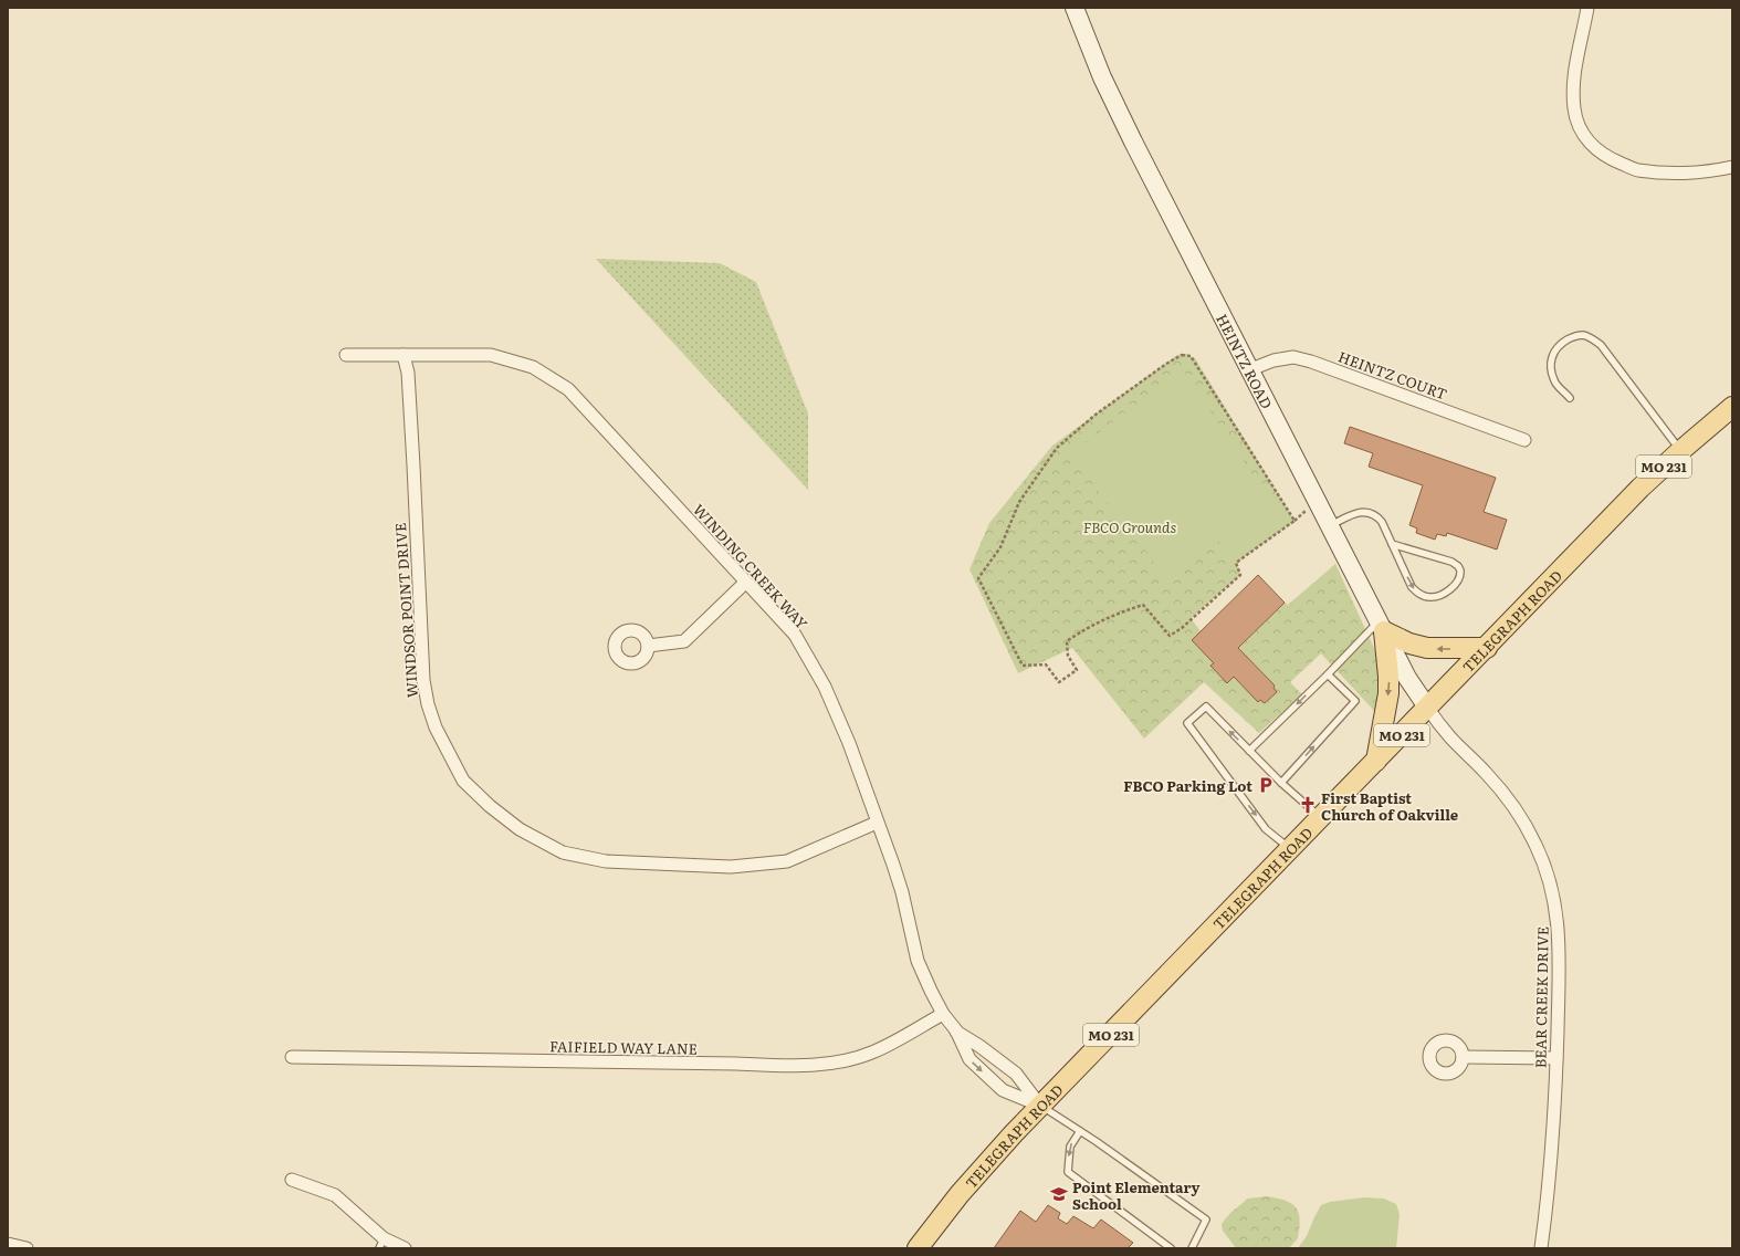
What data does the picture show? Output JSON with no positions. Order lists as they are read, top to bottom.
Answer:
{
  "streets": {
    "main road": ["MO 231", "TELEGRAPH ROAD"],
    "street": [
      "HEINTZ ROAD",
      "HEINTZ COURT",
      "WINDING CREEK WAY",
      "WINDSOR POINT DRIVE",
      "BEAR CREEK DRIVE",
      "FAIFIELD WAY LANE"
    ]
  },
  "crossings": [
    ["HEINTZ ROAD", "HEINTZ COURT"],
    ["HEINTZ ROAD", "TELEGRAPH ROAD"],
    ["HEINTZ ROAD", "BEAR CREEK DRIVE"],
    ["WINDING CREEK WAY", "WINDSOR POINT DRIVE"],
    ["WINDING CREEK WAY", "TELEGRAPH ROAD"],
    ["WINDING CREEK WAY", "FAIFIELD WAY LANE"],
    ["TELEGRAPH ROAD", "BEAR CREEK DRIVE"]
  ],
  "parks": ["FBCO Grounds"],
  "places": {
    "parking": ["FBCO Parking Lot"],
    "church": ["First Baptist Church of Oakville"],
    "school or university": ["Point Elementary School"]
  }
}
